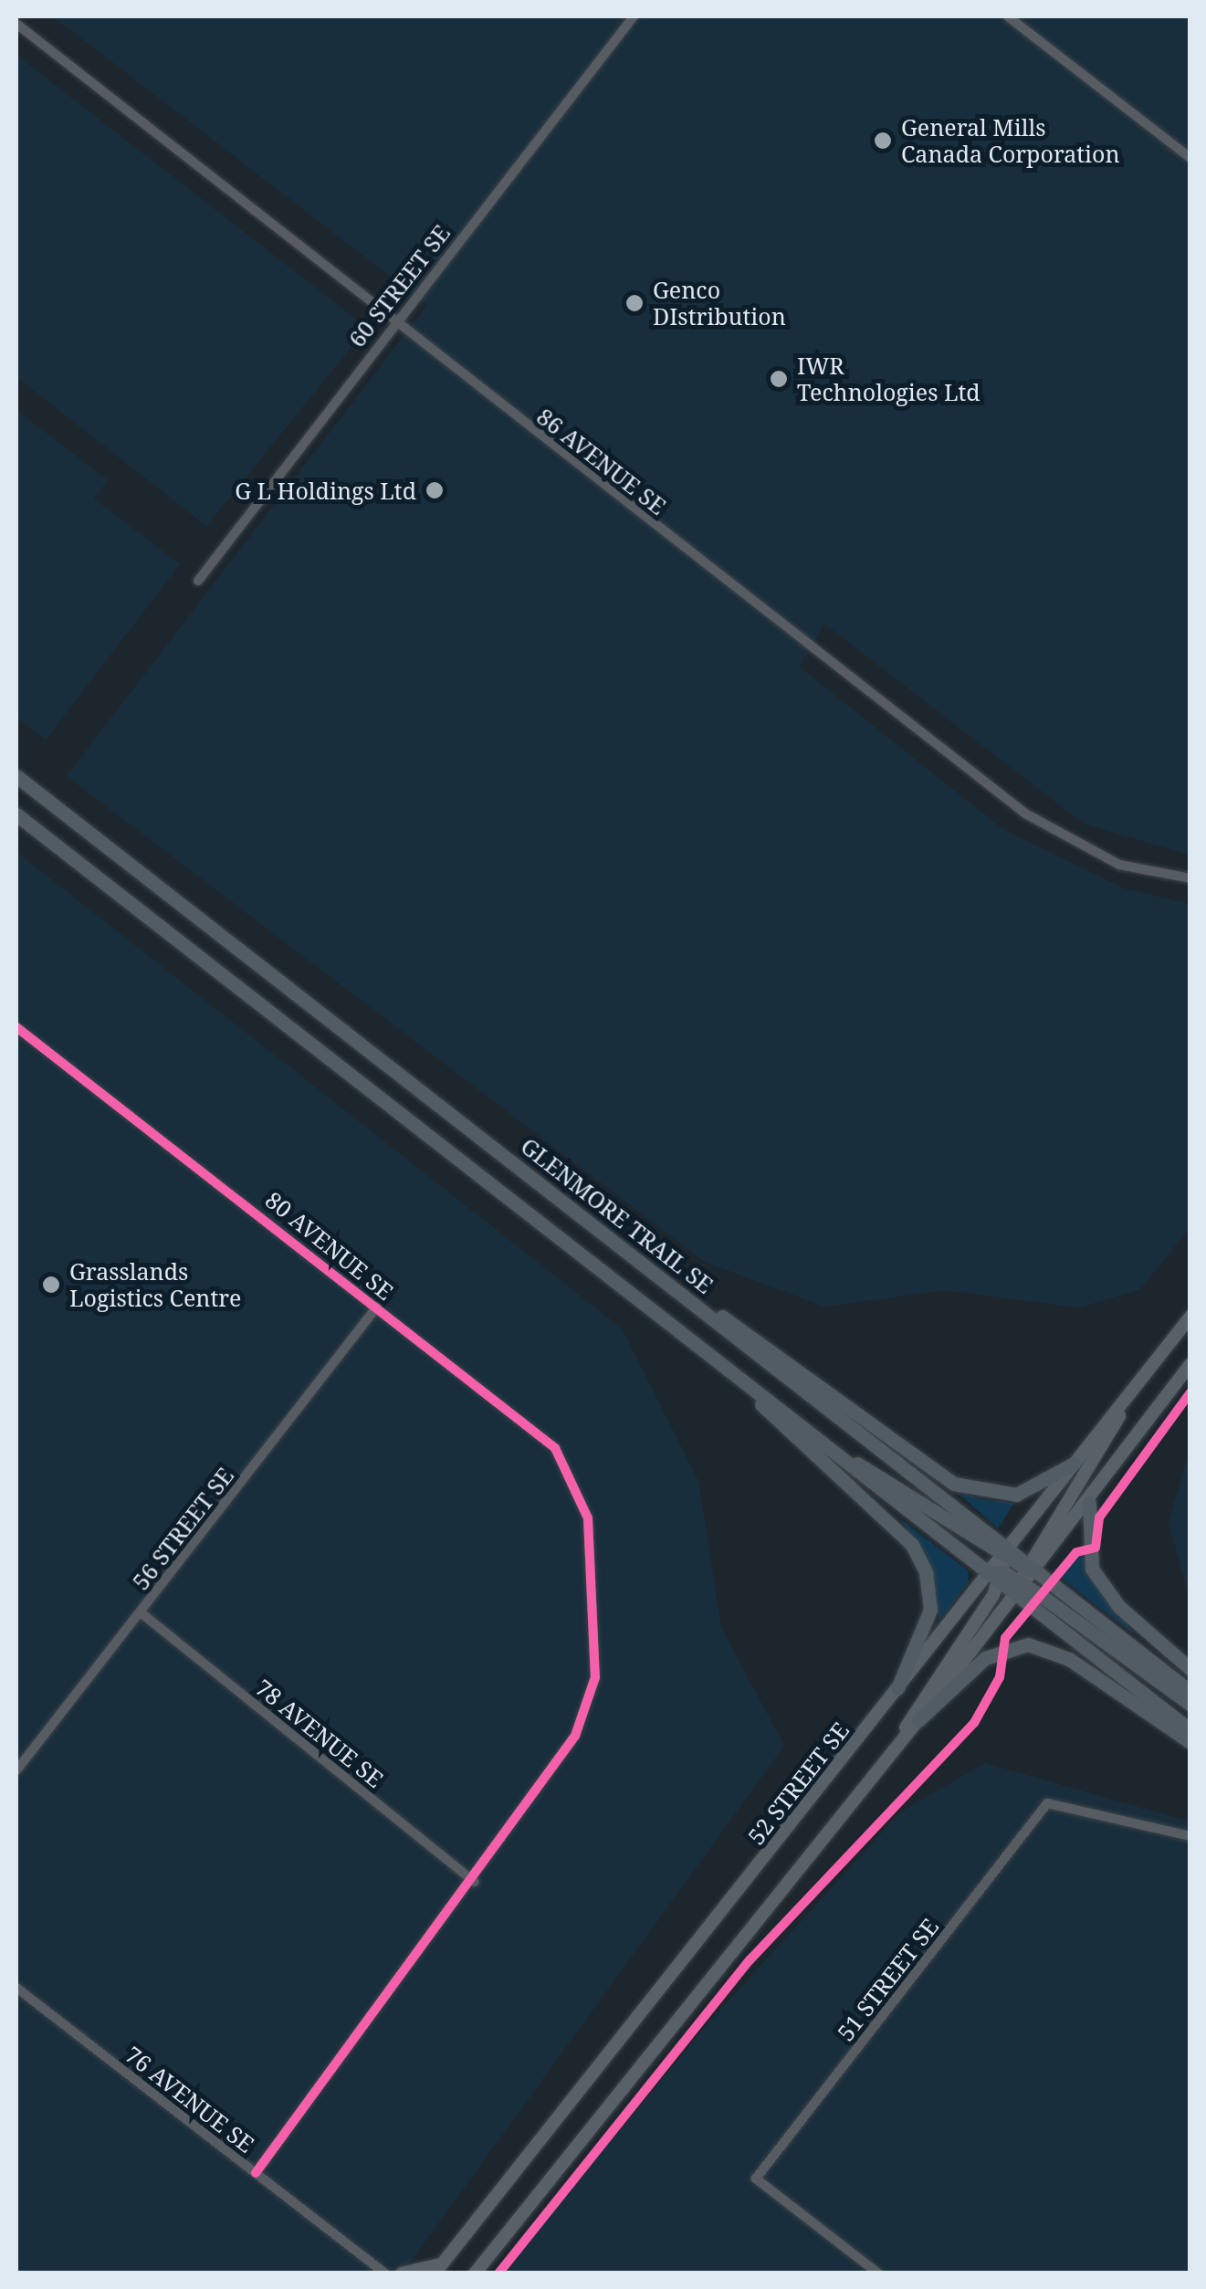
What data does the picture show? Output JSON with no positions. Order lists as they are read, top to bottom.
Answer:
{
  "streets": {
    "main road": ["GLENMORE TRAIL SE", "52 STREET SE"],
    "street": [
      "60 STREET SE",
      "86 AVENUE SE",
      "80 AVENUE SE",
      "56 STREET SE",
      "78 AVENUE SE",
      "51 STREET SE",
      "76 AVENUE SE"
    ]
  },
  "crossings": [
    ["60 STREET SE", "86 AVENUE SE"],
    ["GLENMORE TRAIL SE", "52 STREET SE"],
    ["80 AVENUE SE", "56 STREET SE"],
    ["80 AVENUE SE", "78 AVENUE SE"],
    ["56 STREET SE", "78 AVENUE SE"]
  ],
  "places": [
    "General Mills Canada Corporation",
    "Genco DIstribution",
    "IWR Technologies Ltd",
    "G L Holdings Ltd",
    "Grasslands Logistics Centre"
  ]
}
